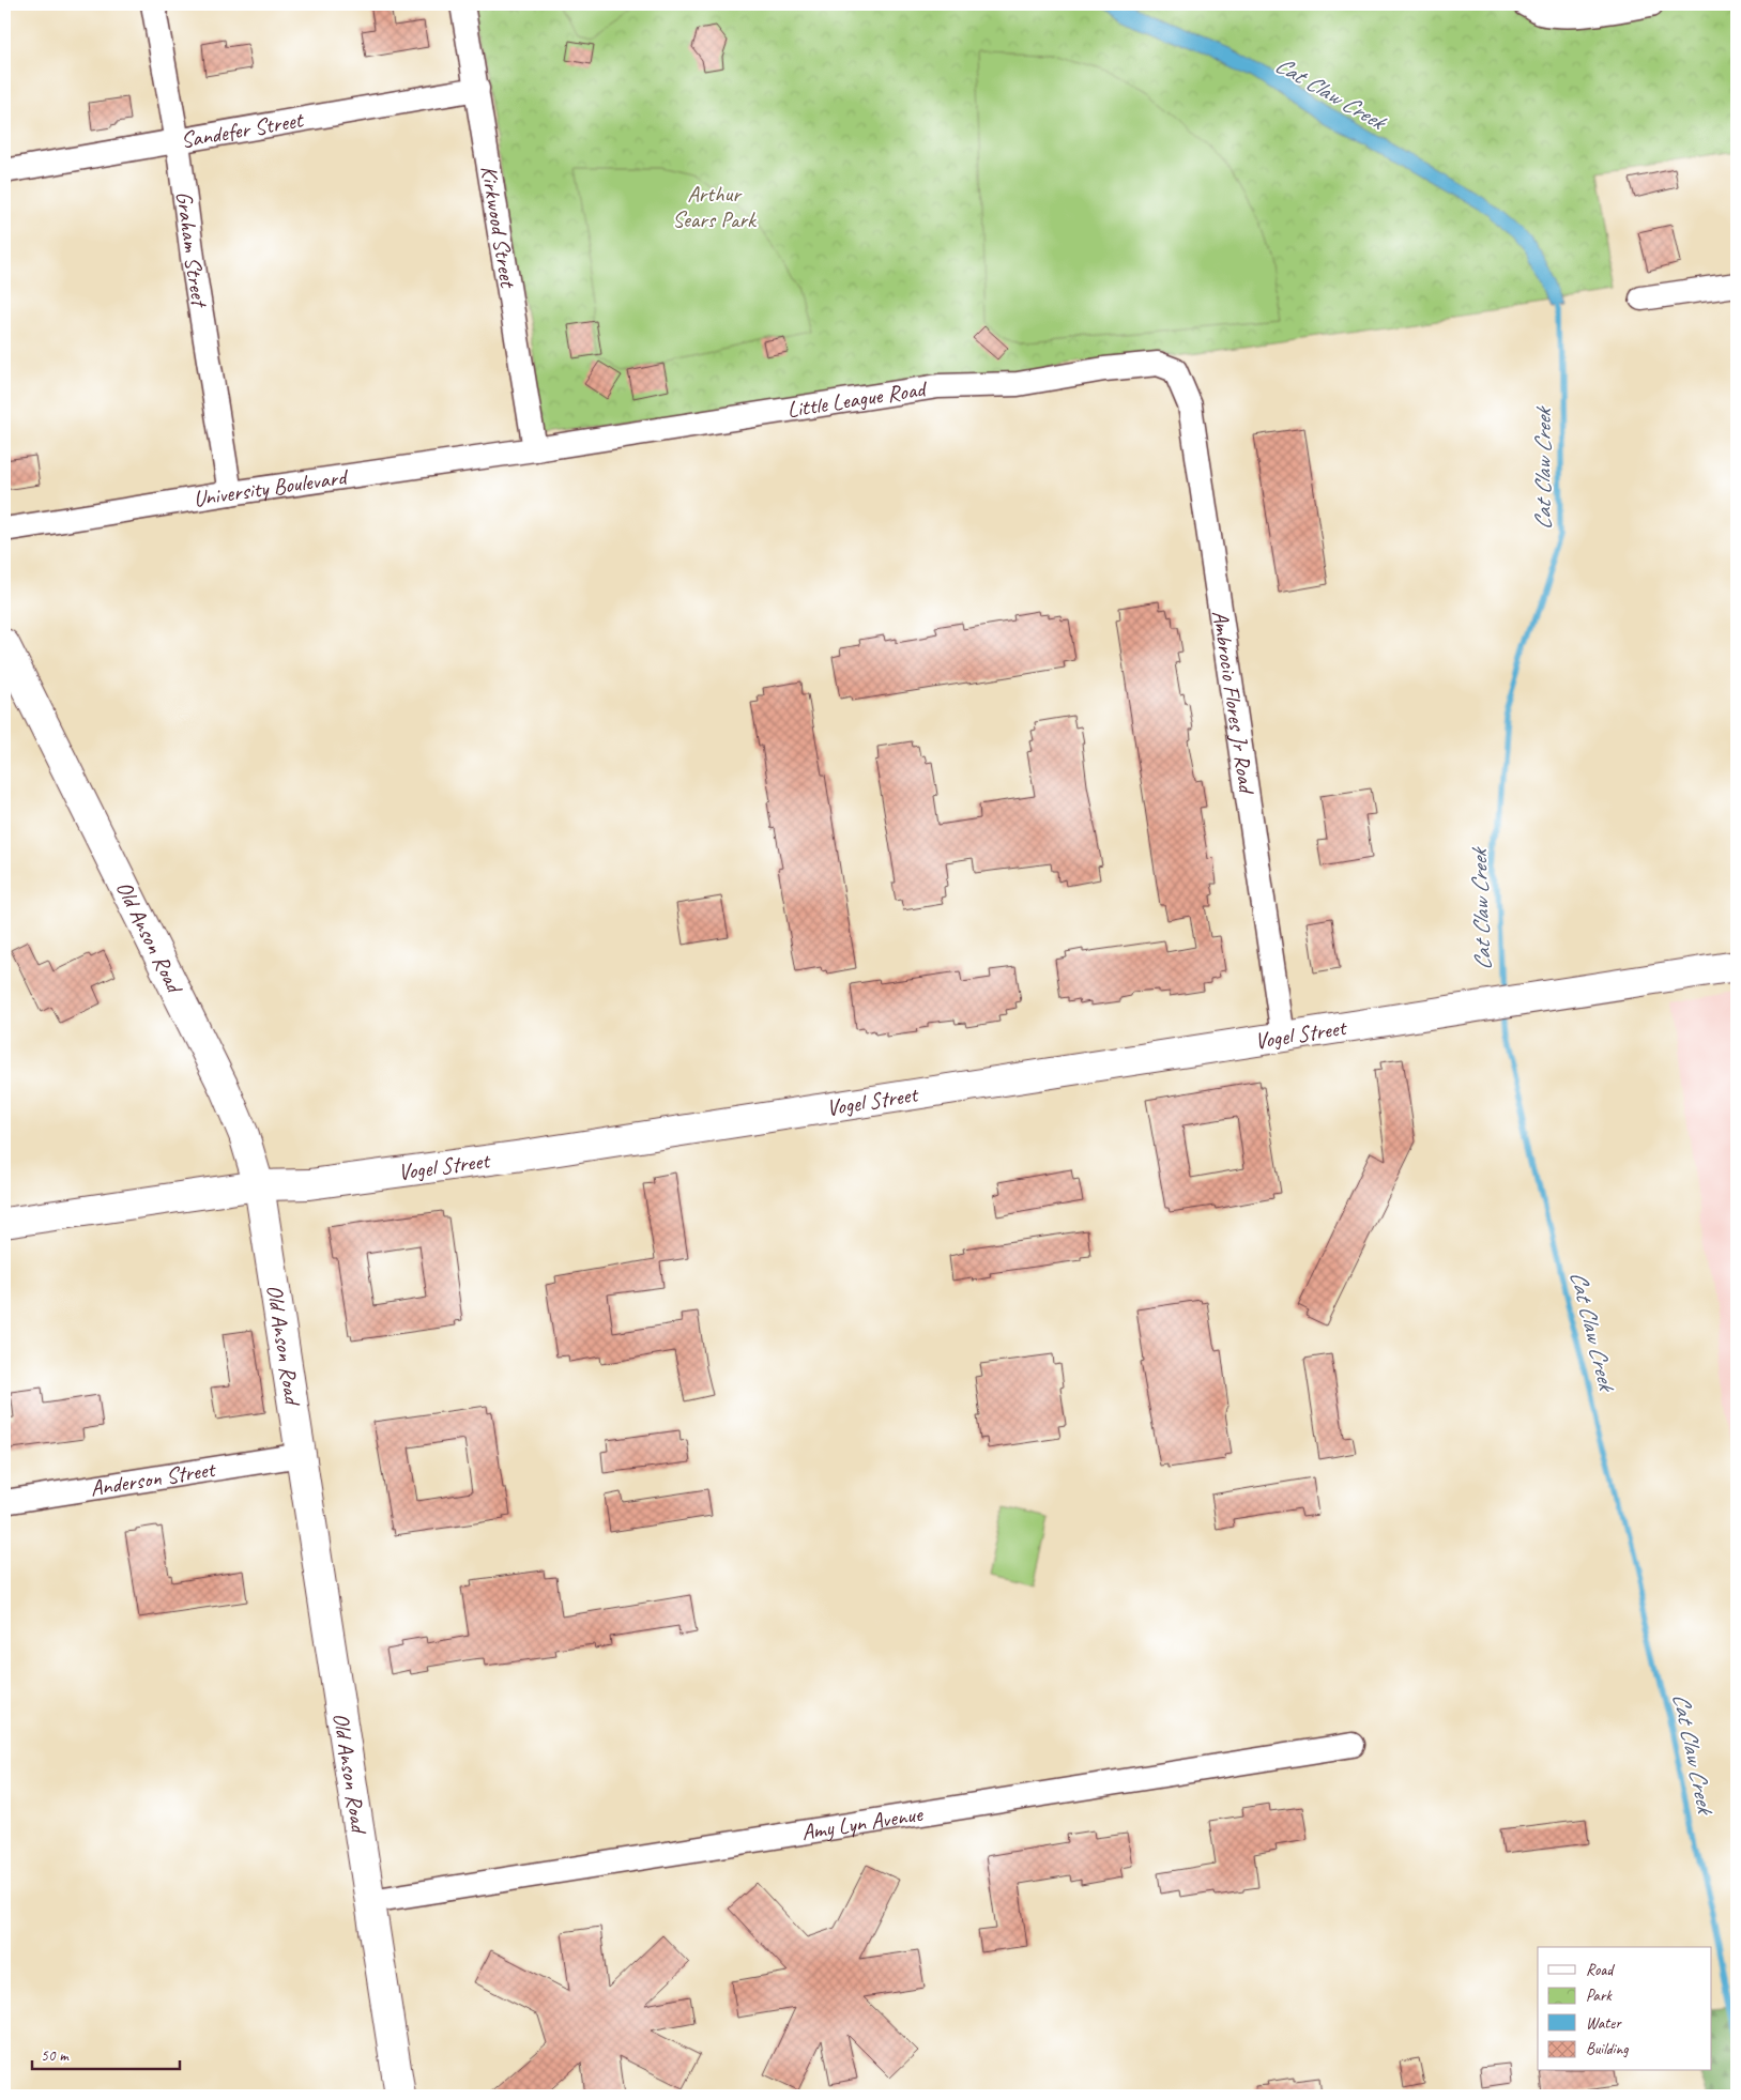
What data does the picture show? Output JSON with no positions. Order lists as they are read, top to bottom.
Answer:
{
  "streets": {
    "street": [
      "Sandefer Street",
      "Kirkwood Street",
      "Graham Street",
      "Little League Road",
      "University Boulevard",
      "Ambrocio Flores Jr Road",
      "Old Anson Road",
      "Vogel Street",
      "Anderson Street",
      "Amy Lyn Avenue"
    ]
  },
  "crossings": [
    ["Sandefer Street", "Kirkwood Street"],
    ["Sandefer Street", "Graham Street"],
    ["Kirkwood Street", "Little League Road"],
    ["Kirkwood Street", "University Boulevard"],
    ["Graham Street", "University Boulevard"],
    ["Little League Road", "University Boulevard"],
    ["Little League Road", "Ambrocio Flores Jr Road"],
    ["Ambrocio Flores Jr Road", "Vogel Street"],
    ["Old Anson Road", "Vogel Street"],
    ["Old Anson Road", "Anderson Street"],
    ["Old Anson Road", "Amy Lyn Avenue"]
  ],
  "water": ["Cat Claw Creek"],
  "parks": ["Arthur Sears Park"],
  "legend": [
    "Road",
    "Park",
    "Water",
    "Building"
  ],
  "scale_bar": "50 m"
}
